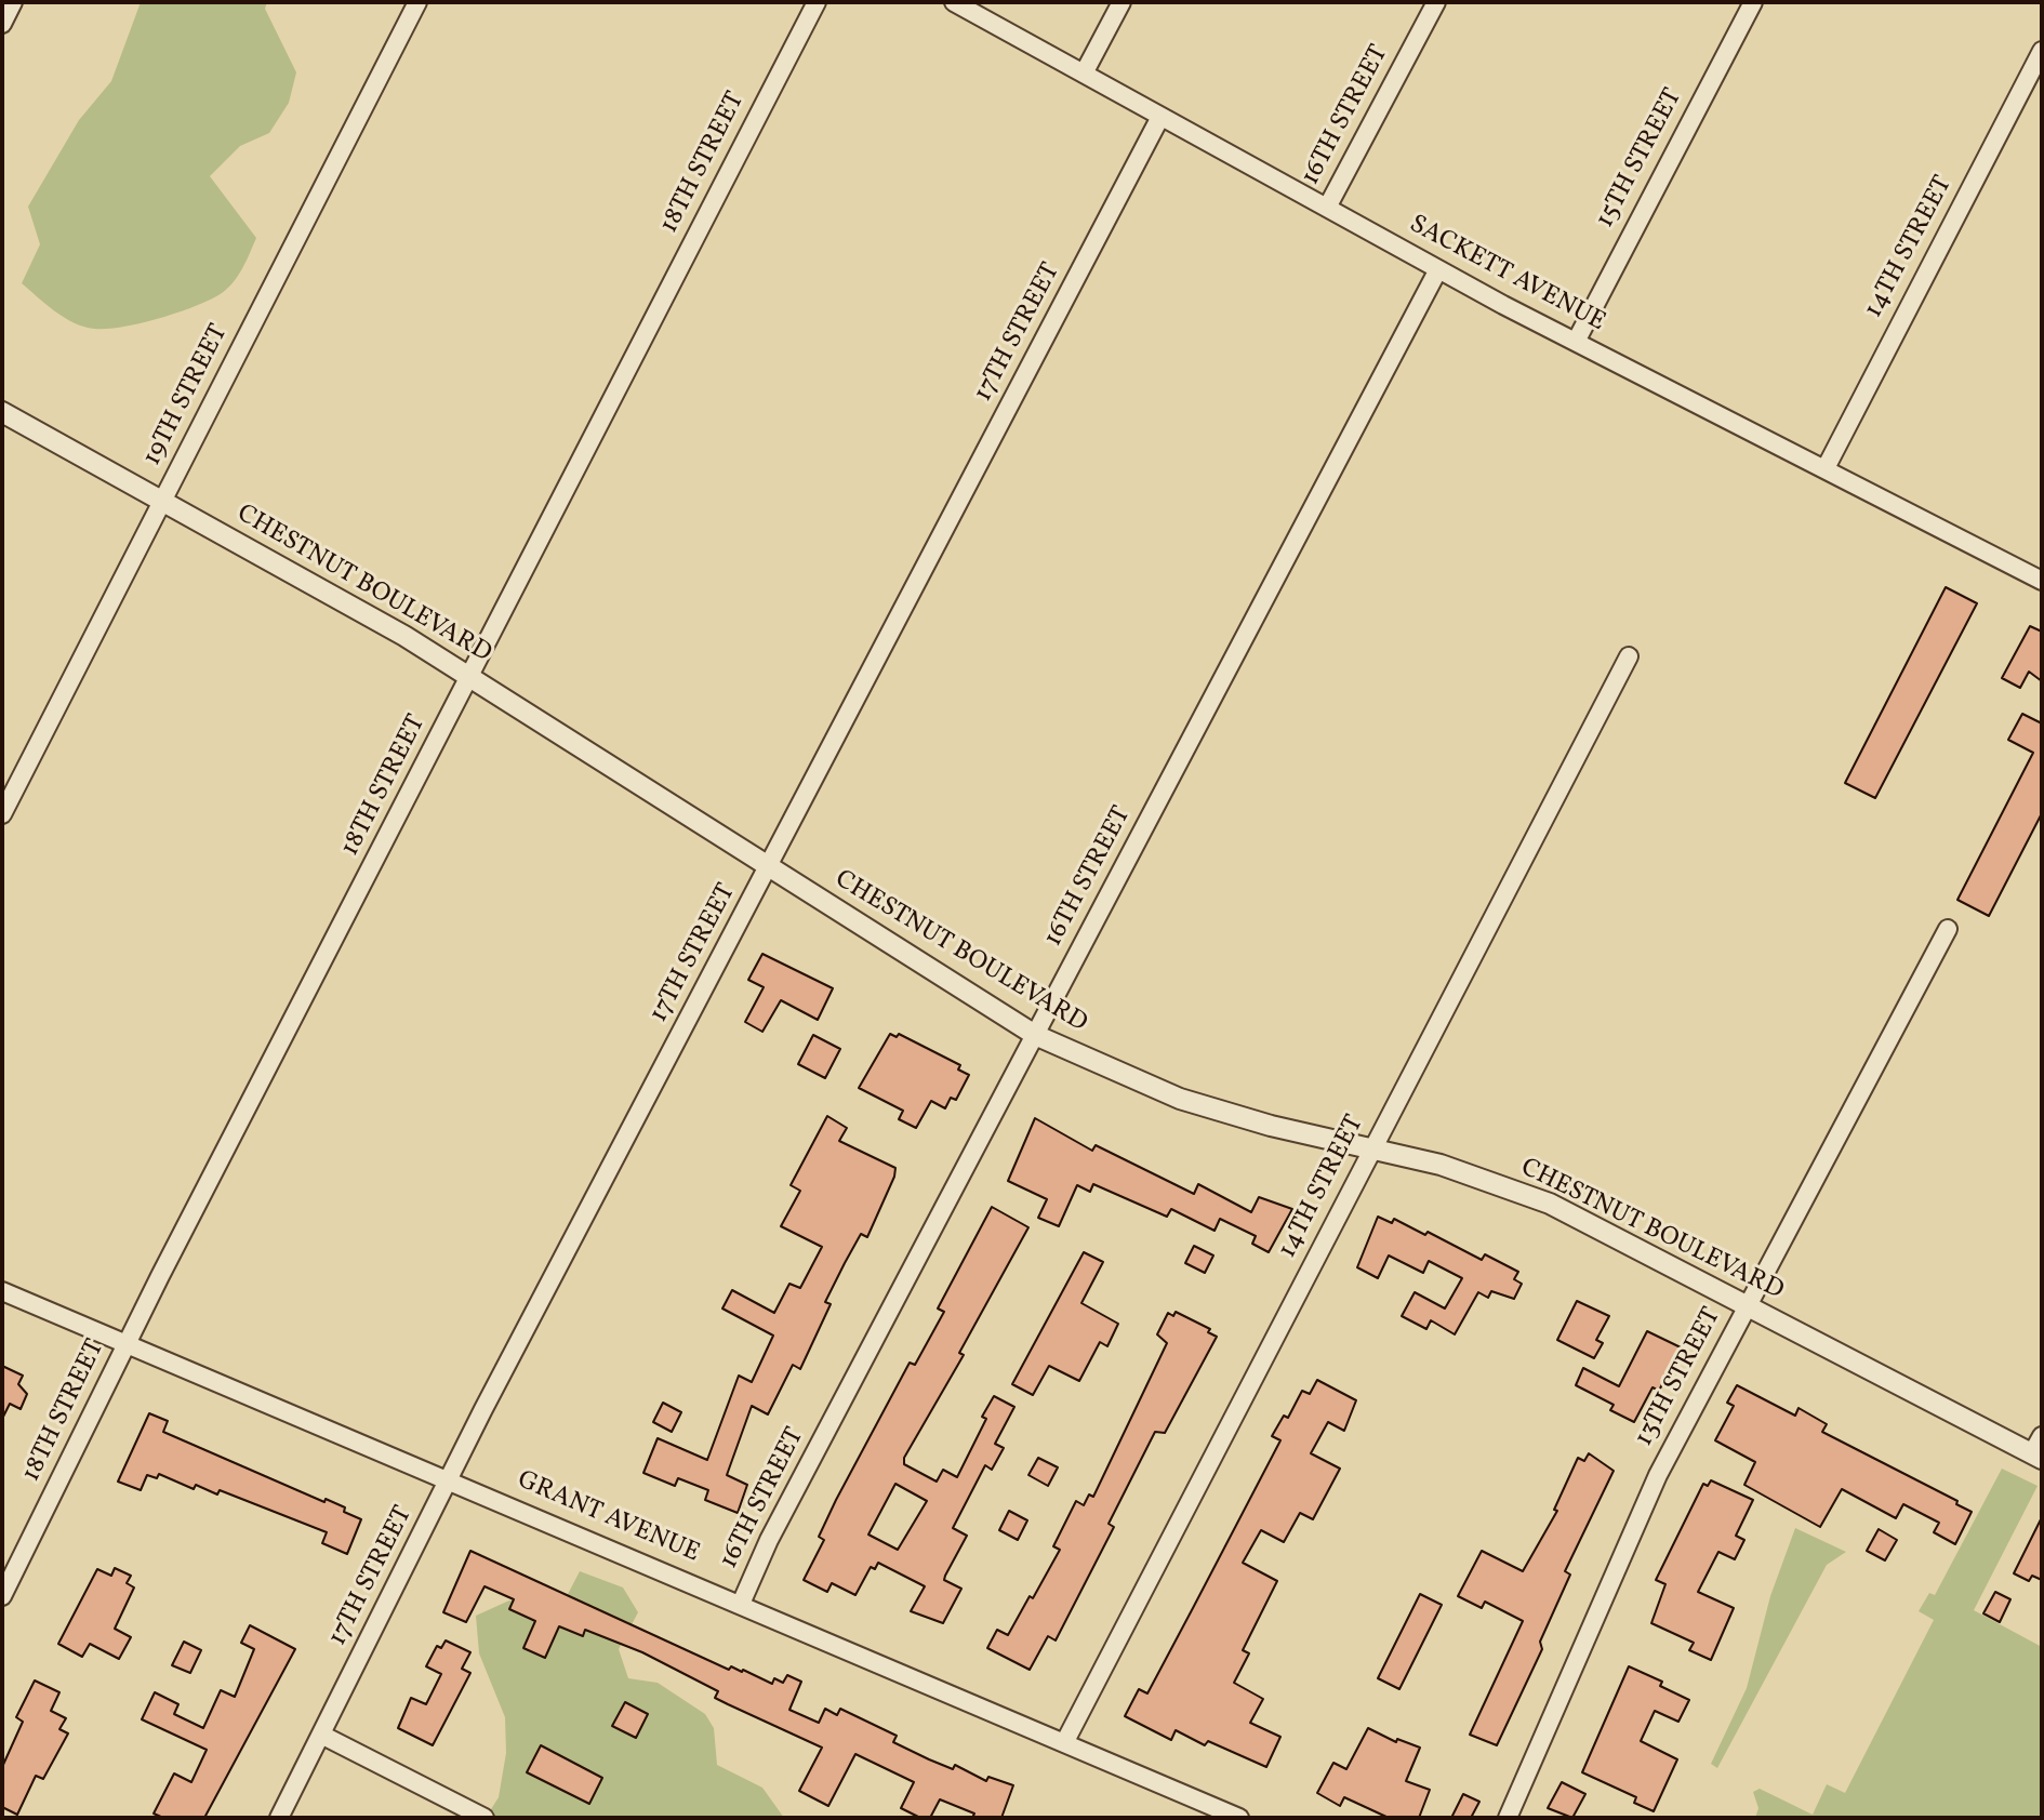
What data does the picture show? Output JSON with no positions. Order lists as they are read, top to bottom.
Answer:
{
  "streets": {
    "street": [
      "16TH STREET",
      "15TH STREET",
      "18TH STREET",
      "14TH STREET",
      "SACKETT AVENUE",
      "17TH STREET",
      "19TH STREET",
      "CHESTNUT BOULEVARD",
      "13TH STREET",
      "GRANT AVENUE"
    ]
  },
  "crossings": [
    ["16TH STREET", "SACKETT AVENUE"],
    ["16TH STREET", "CHESTNUT BOULEVARD"],
    ["16TH STREET", "GRANT AVENUE"],
    ["15TH STREET", "SACKETT AVENUE"],
    ["18TH STREET", "CHESTNUT BOULEVARD"],
    ["18TH STREET", "GRANT AVENUE"],
    ["14TH STREET", "SACKETT AVENUE"],
    ["14TH STREET", "CHESTNUT BOULEVARD"],
    ["14TH STREET", "GRANT AVENUE"],
    ["SACKETT AVENUE", "17TH STREET"],
    ["17TH STREET", "CHESTNUT BOULEVARD"],
    ["17TH STREET", "GRANT AVENUE"],
    ["19TH STREET", "CHESTNUT BOULEVARD"],
    ["CHESTNUT BOULEVARD", "13TH STREET"]
  ]
}
